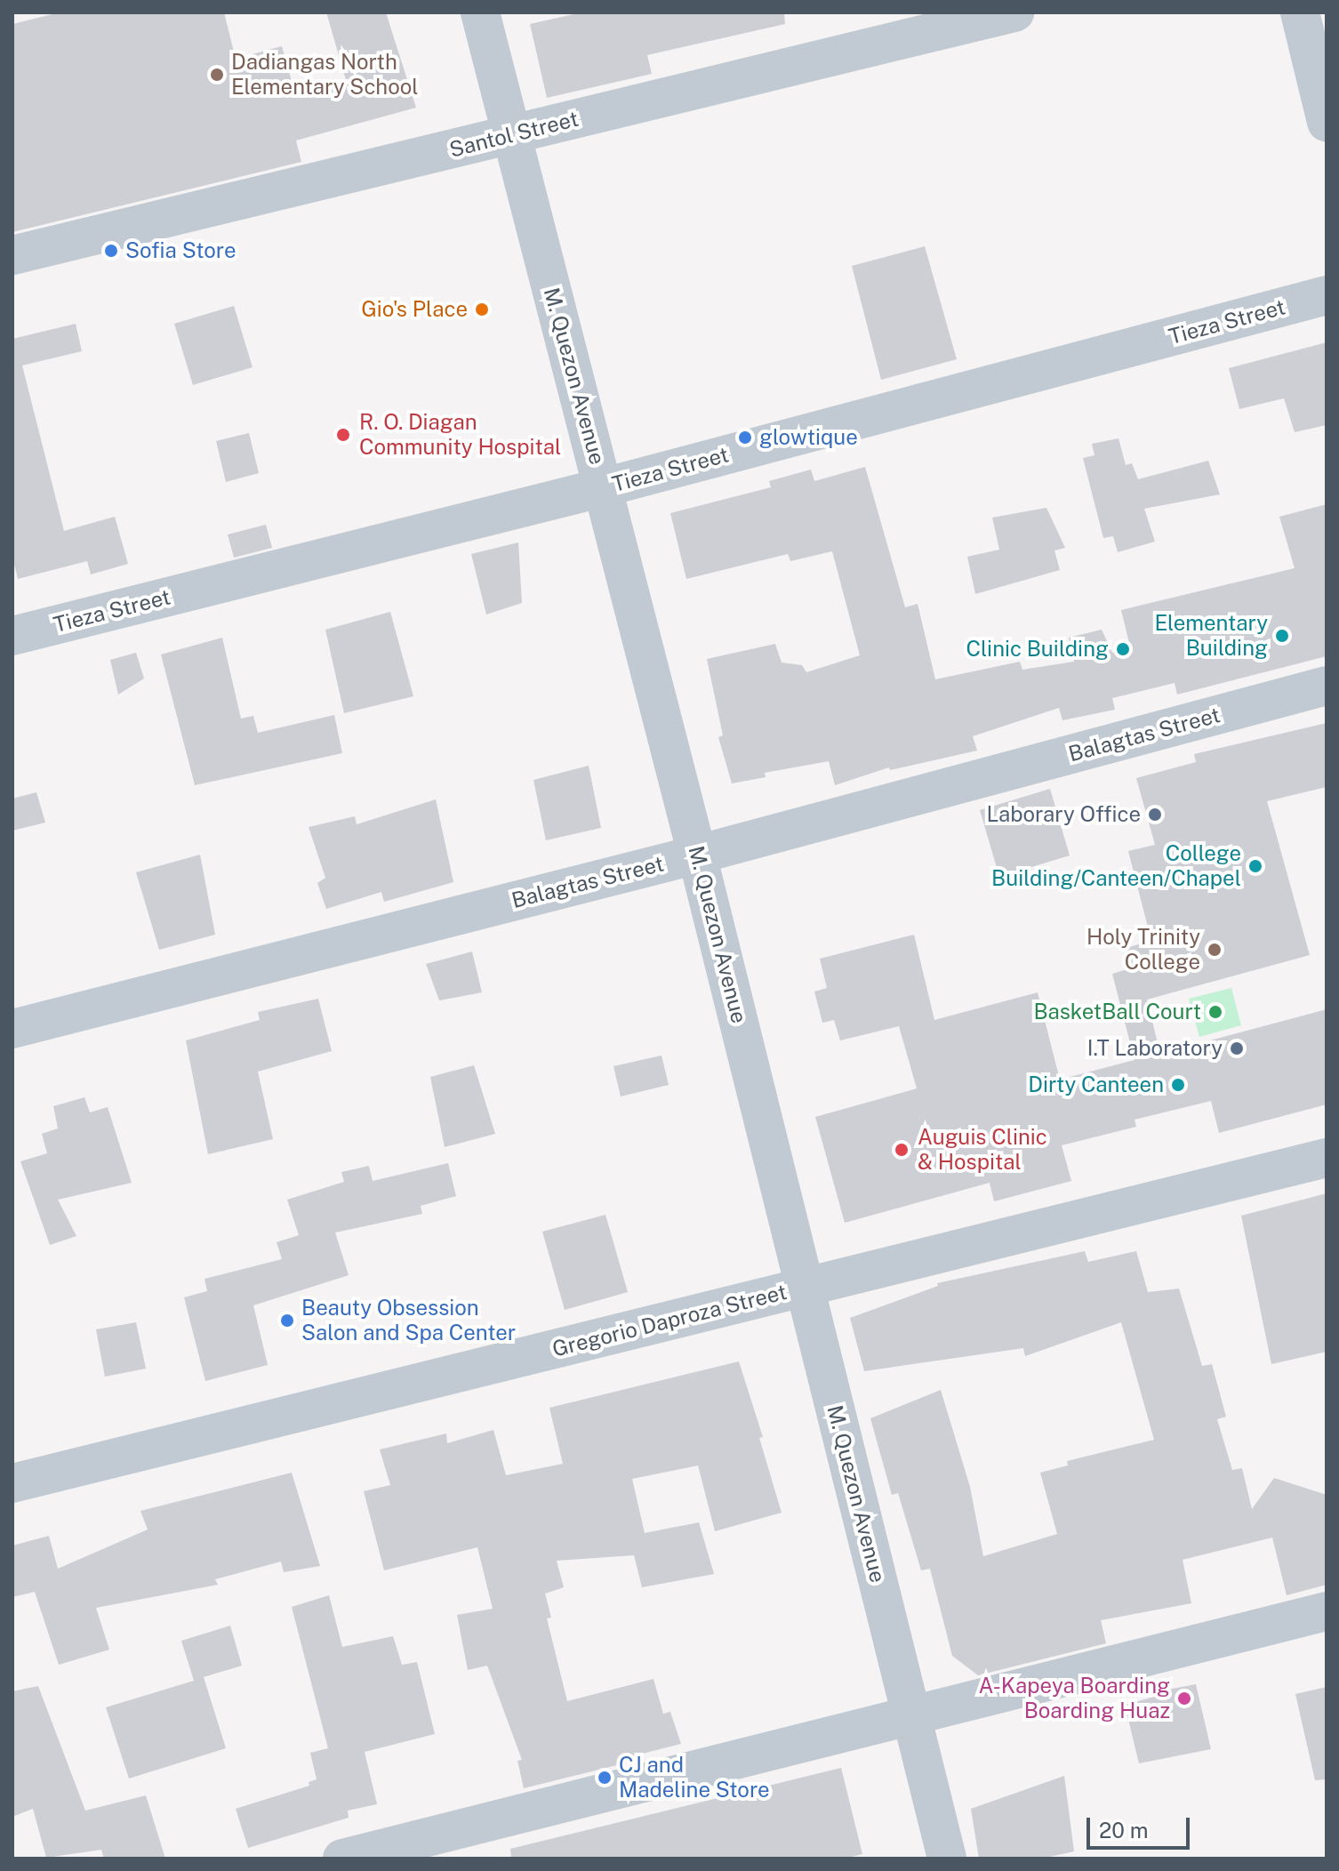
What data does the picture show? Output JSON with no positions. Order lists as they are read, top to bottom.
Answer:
{
  "streets": {
    "street": [
      "Santol Street",
      "Tieza Street",
      "M. Quezon Avenue",
      "Balagtas Street",
      "Gregorio Daproza Street"
    ]
  },
  "crossings": [
    ["Santol Street", "M. Quezon Avenue"],
    ["Tieza Street", "M. Quezon Avenue"],
    ["M. Quezon Avenue", "Balagtas Street"],
    ["M. Quezon Avenue", "Gregorio Daproza Street"]
  ],
  "places": [
    "Dadiangas North Elementary School",
    "Sofia Store",
    "Gio's Place",
    "R. O. Diagan Community Hospital",
    "glowtique",
    "Elementary Building",
    "Clinic Building",
    "Laborary Office",
    "College Building/Canteen/Chapel",
    "Holy Trinity College",
    "BasketBall Court",
    "I.T Laboratory",
    "Dirty Canteen",
    "Auguis Clinic & Hospital",
    "Beauty Obsession Salon and Spa Center",
    "A-Kapeya Boarding Boarding Huaz",
    "CJ and Madeline Store"
  ],
  "scale_bar": "20 m"
}
